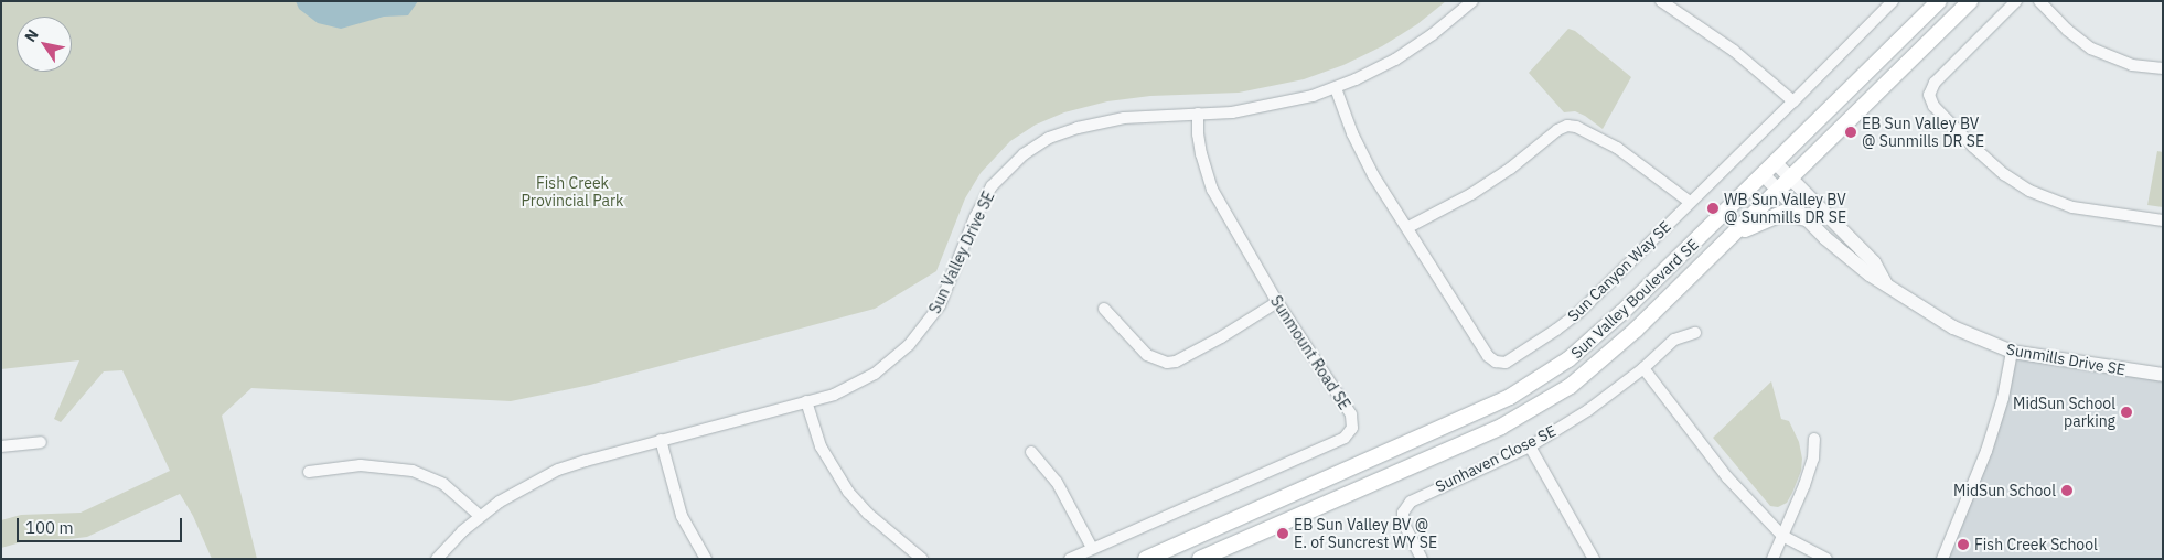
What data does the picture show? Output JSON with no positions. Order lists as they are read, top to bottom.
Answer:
{
  "streets": {
    "main road": ["Sun Valley Boulevard SE"],
    "street": [
      "Sun Valley Drive SE",
      "Sun Canyon Way SE",
      "Sunmount Road SE",
      "Sunmills Drive SE",
      "Sunhaven Close SE"
    ]
  },
  "crossings": [
    ["Sun Valley Drive SE", "Sun Canyon Way SE"],
    ["Sun Valley Drive SE", "Sunmount Road SE"],
    ["Sun Valley Boulevard SE", "Sunmills Drive SE"]
  ],
  "parks": ["Fish Creek Provincial Park"],
  "places": [
    "EB Sun Valley BV @ Sunmills DR SE",
    "WB Sun Valley BV @ Sunmills DR SE",
    "MidSun School parking",
    "MidSun School",
    "EB Sun Valley BV @ E. of Suncrest WY SE",
    "Fish Creek School"
  ],
  "scale_bar": "100 m",
  "north": "top left"
}
